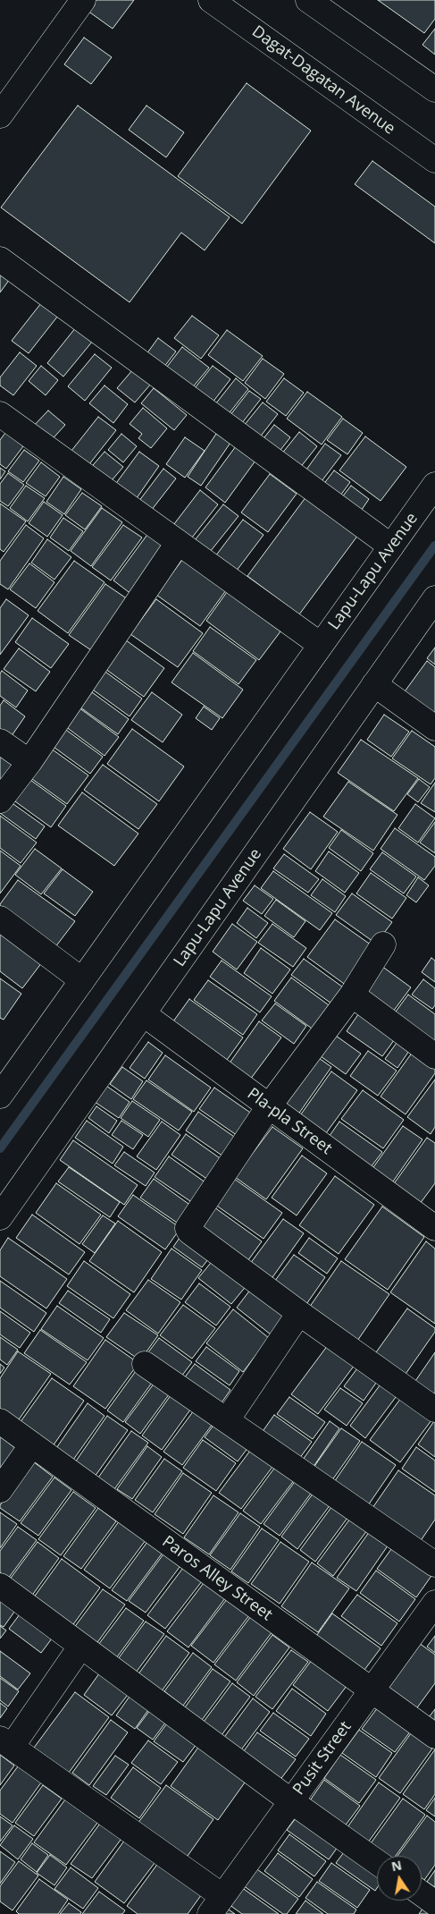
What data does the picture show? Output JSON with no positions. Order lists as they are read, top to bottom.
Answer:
{
  "streets": {
    "street": [
      "Dagat-Dagatan Avenue",
      "Lapu-Lapu Avenue",
      "Pla-pla Street",
      "Paros Alley Street",
      "Pusit Street"
    ]
  },
  "crossings": [
    ["Lapu-Lapu Avenue", "Pla-pla Street"],
    ["Paros Alley Street", "Pusit Street"]
  ],
  "north": "top"
}
